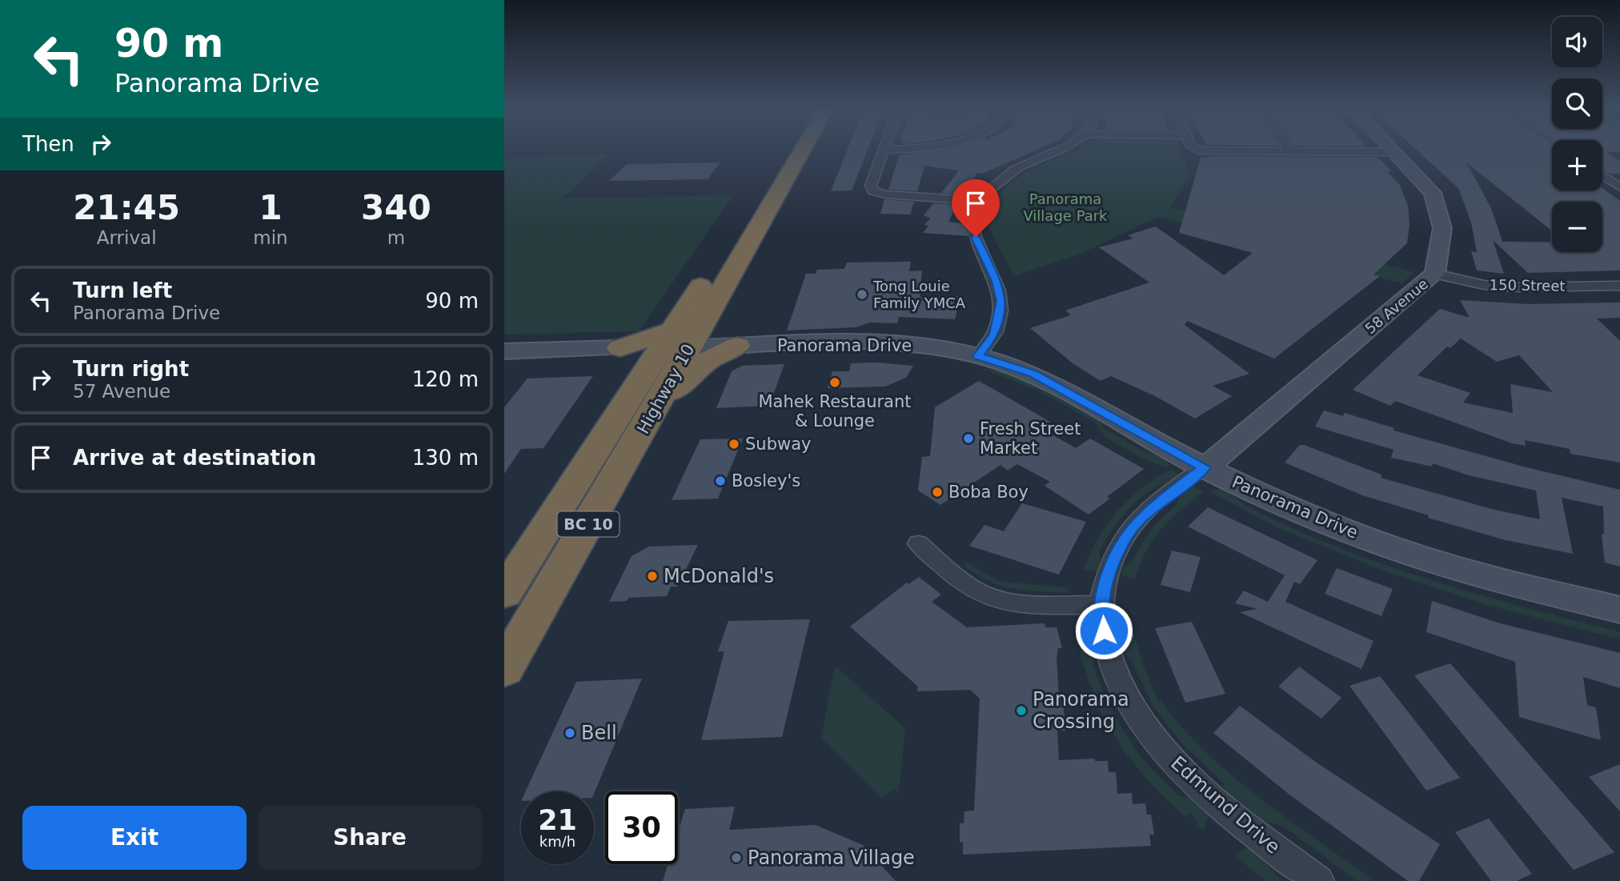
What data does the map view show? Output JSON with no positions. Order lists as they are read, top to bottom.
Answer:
{
  "streets": {
    "highway": ["Highway 10", "BC 10"],
    "street": [
      "150 Street",
      "58 Avenue",
      "Panorama Drive",
      "Edmund Drive"
    ]
  },
  "crossings": [
    ["150 Street", "58 Avenue"],
    ["58 Avenue", "Panorama Drive"],
    ["58 Avenue", "Edmund Drive"],
    ["Panorama Drive", "Highway 10"],
    ["Panorama Drive", "Edmund Drive"]
  ],
  "parks": ["Panorama Village Park"],
  "places": [
    "Tong Louie Family YMCA",
    "Mahek Restaurant & Lounge",
    "Fresh Street Market",
    "Subway",
    "Bosley's",
    "Boba Boy",
    "McDonald's",
    "Panorama Crossing",
    "Bell",
    "Panorama Village"
  ],
  "page": {
    "turn": ["90 m", "Panorama Drive"],
    "map_buttons": ["+", "−"],
    "then": "Then",
    "eta": [
      "21:45",
      "Arrival",
      "1",
      "min",
      "340",
      "m"
    ],
    "list": [
      {
        "name": "Turn left",
        "note": "Panorama Drive",
        "value": "90 m"
      },
      {
        "name": "Turn right",
        "note": "57 Avenue",
        "value": "120 m"
      },
      {
        "name": "Arrive at destination",
        "value": "130 m"
      }
    ],
    "speed": "21 km/h",
    "limit": "30",
    "buttons": ["Exit", "Share"]
  }
}
